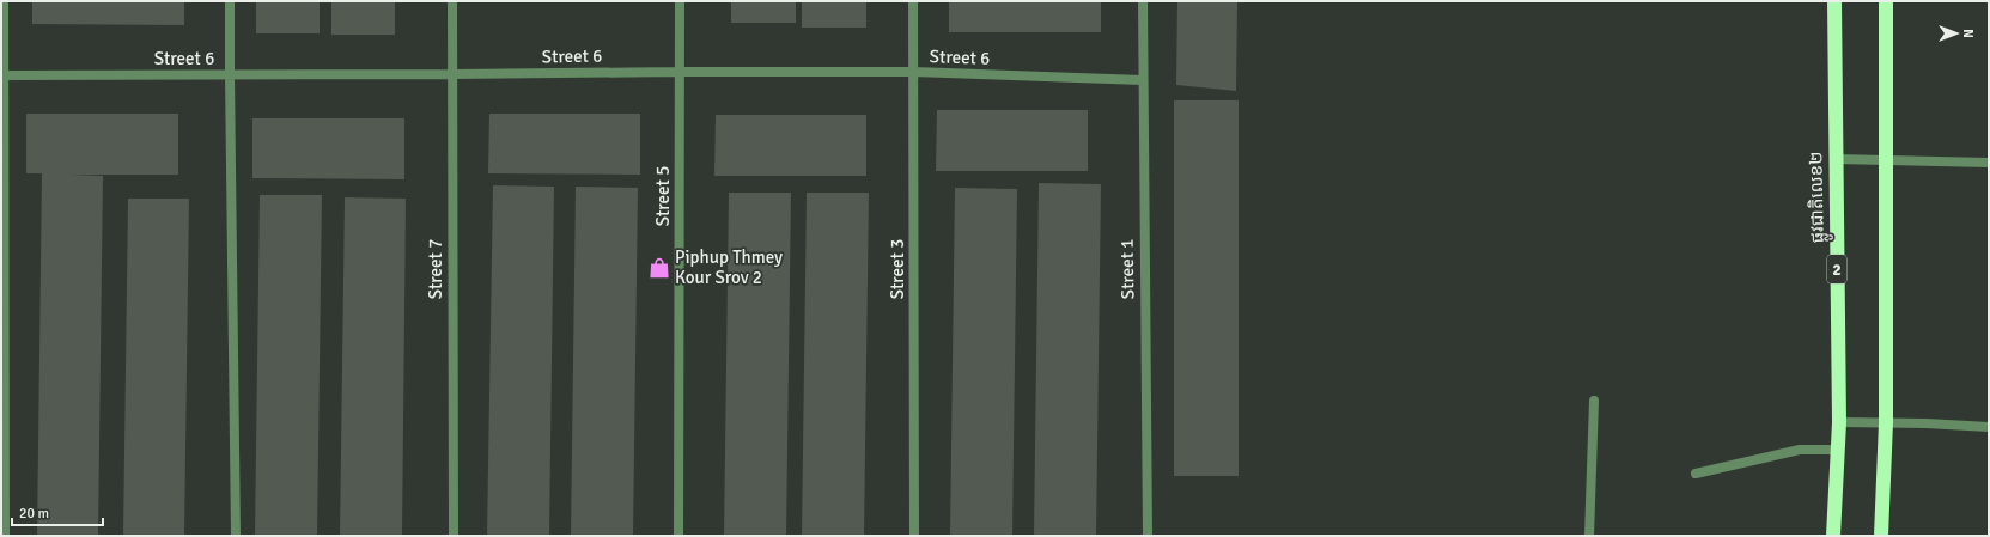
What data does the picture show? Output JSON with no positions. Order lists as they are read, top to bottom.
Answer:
{
  "streets": {
    "highway": ["ផ្លូវជាតិលេខ២", "2"],
    "street": [
      "Street 6",
      "Street 5",
      "Street 7",
      "Street 3",
      "Street 1"
    ]
  },
  "crossings": [
    ["Street 6", "Street 5"],
    ["Street 6", "Street 7"],
    ["Street 6", "Street 3"],
    ["Street 6", "Street 1"]
  ],
  "places": {
    "shop": ["Piphup Thmey Kour Srov 2"]
  },
  "scale_bar": "20 m",
  "north": "right"
}
